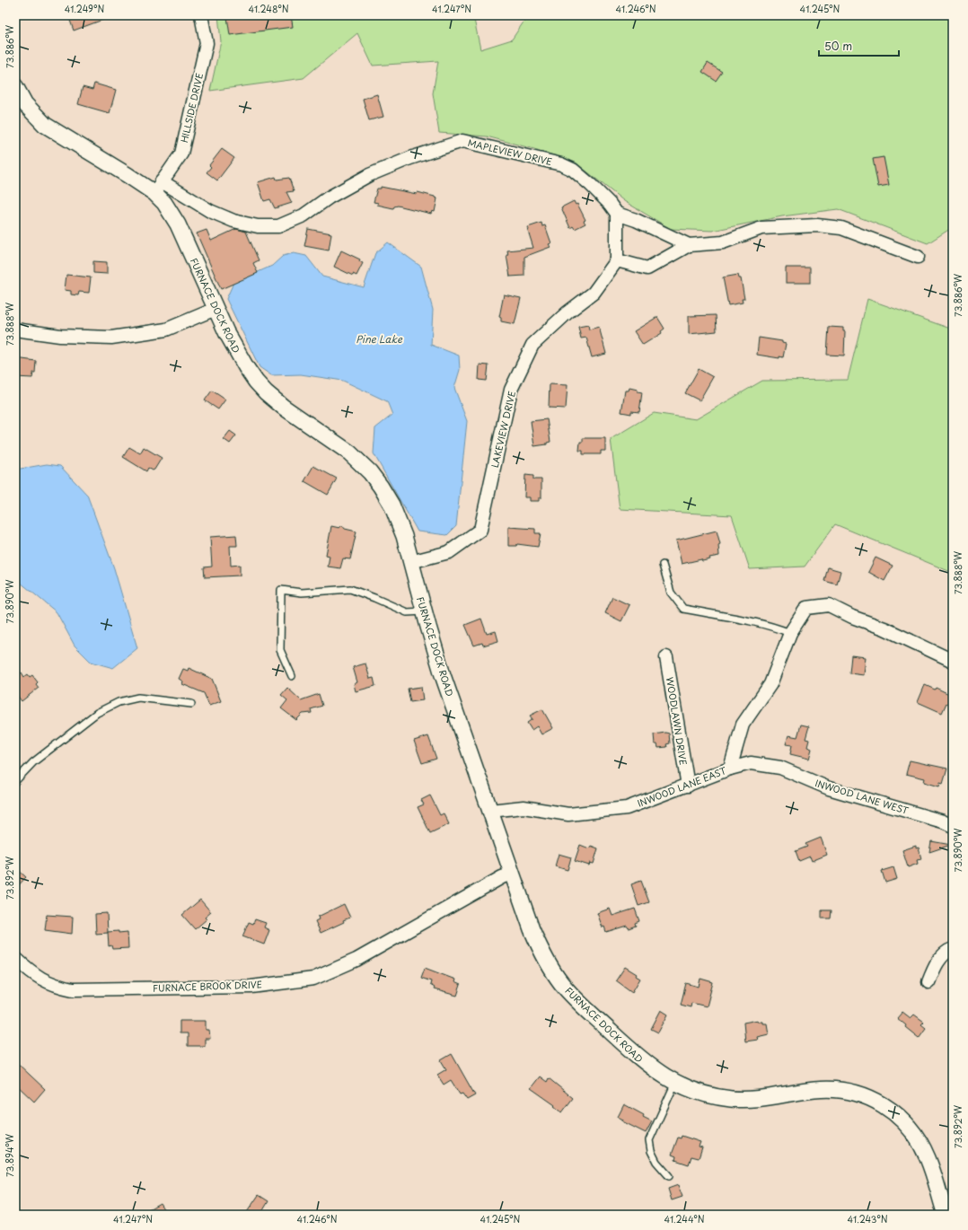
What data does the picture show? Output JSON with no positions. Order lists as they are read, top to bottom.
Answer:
{
  "streets": {
    "street": [
      "HILLSIDE DRIVE",
      "MAPLEVIEW DRIVE",
      "FURNACE DOCK ROAD",
      "LAKEVIEW DRIVE",
      "WOODLAWN DRIVE",
      "INWOOD LANE EAST",
      "INWOOD LANE WEST",
      "FURNACE BROOK DRIVE"
    ]
  },
  "crossings": [
    ["HILLSIDE DRIVE", "MAPLEVIEW DRIVE"],
    ["HILLSIDE DRIVE", "FURNACE DOCK ROAD"],
    ["MAPLEVIEW DRIVE", "FURNACE DOCK ROAD"],
    ["FURNACE DOCK ROAD", "LAKEVIEW DRIVE"],
    ["FURNACE DOCK ROAD", "INWOOD LANE EAST"],
    ["FURNACE DOCK ROAD", "FURNACE BROOK DRIVE"],
    ["WOODLAWN DRIVE", "INWOOD LANE EAST"],
    ["INWOOD LANE EAST", "INWOOD LANE WEST"]
  ],
  "water": ["Pine Lake"],
  "scale_bar": "50 m",
  "coordinates": [
    "41.249°N",
    "41.248°N",
    "41.247°N",
    "41.246°N",
    "41.245°N",
    "73.886°W",
    "73.888°W",
    "73.890°W",
    "73.892°W",
    "73.894°W",
    "41.244°N",
    "41.243°N"
  ]
}
